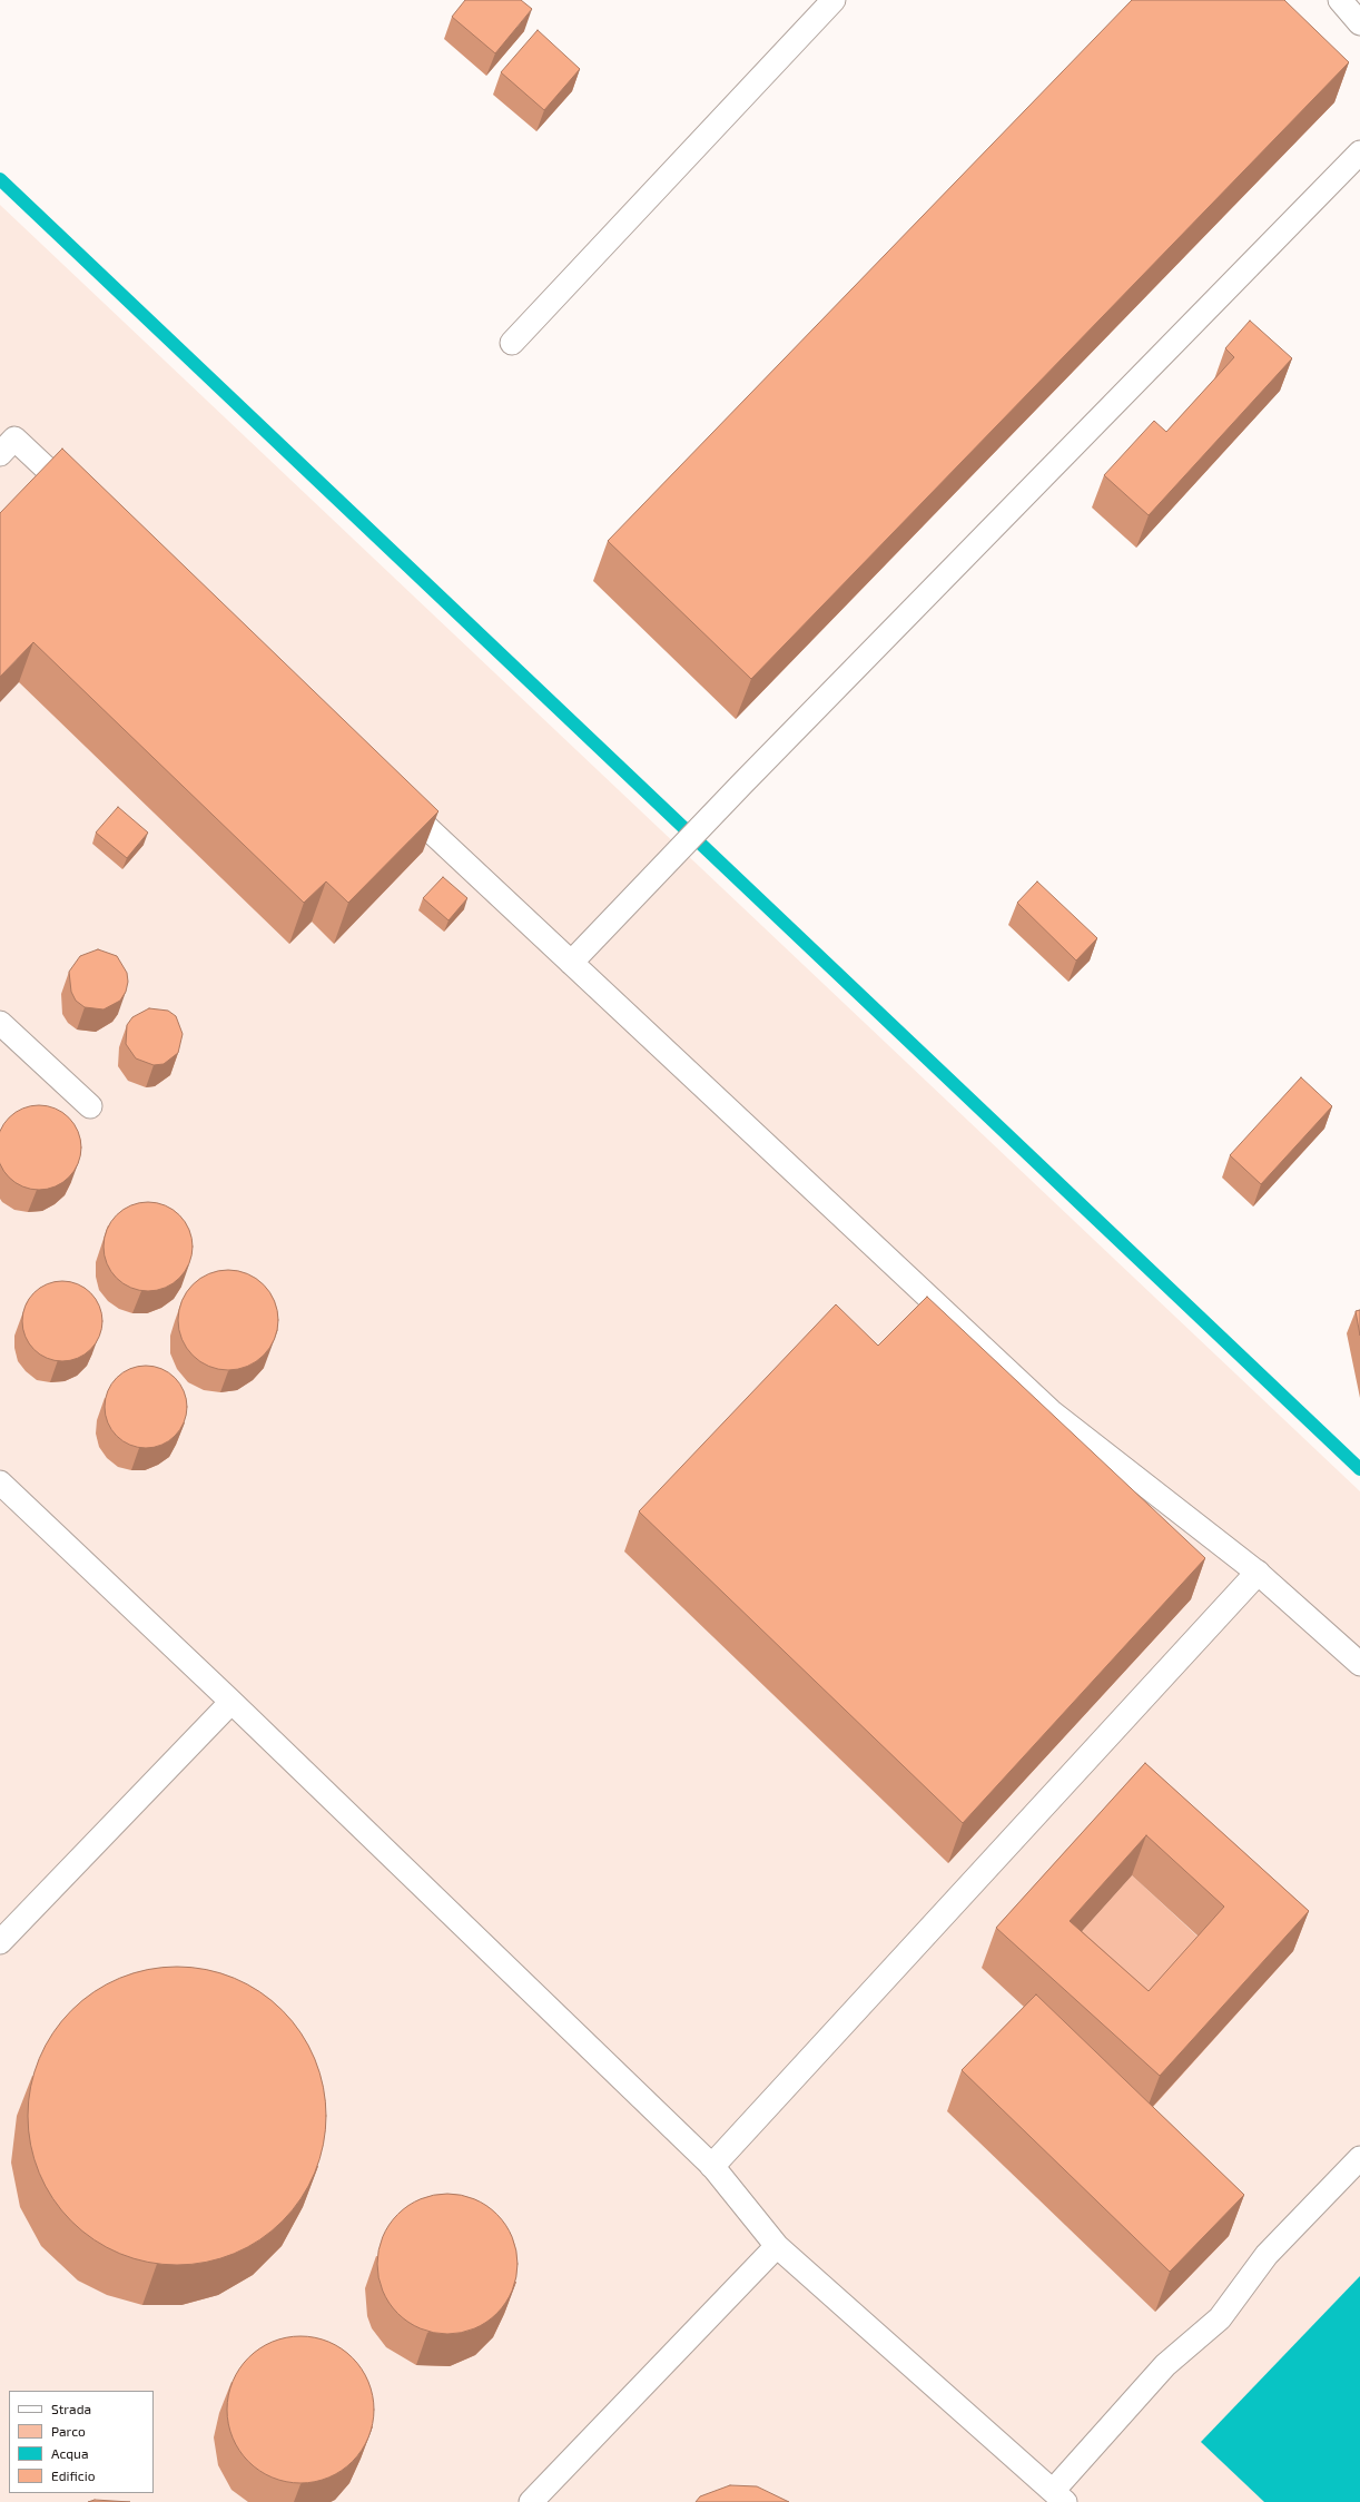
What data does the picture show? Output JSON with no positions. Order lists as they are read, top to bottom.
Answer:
{
  "legend": [
    "Strada",
    "Parco",
    "Acqua",
    "Edificio"
  ]
}
